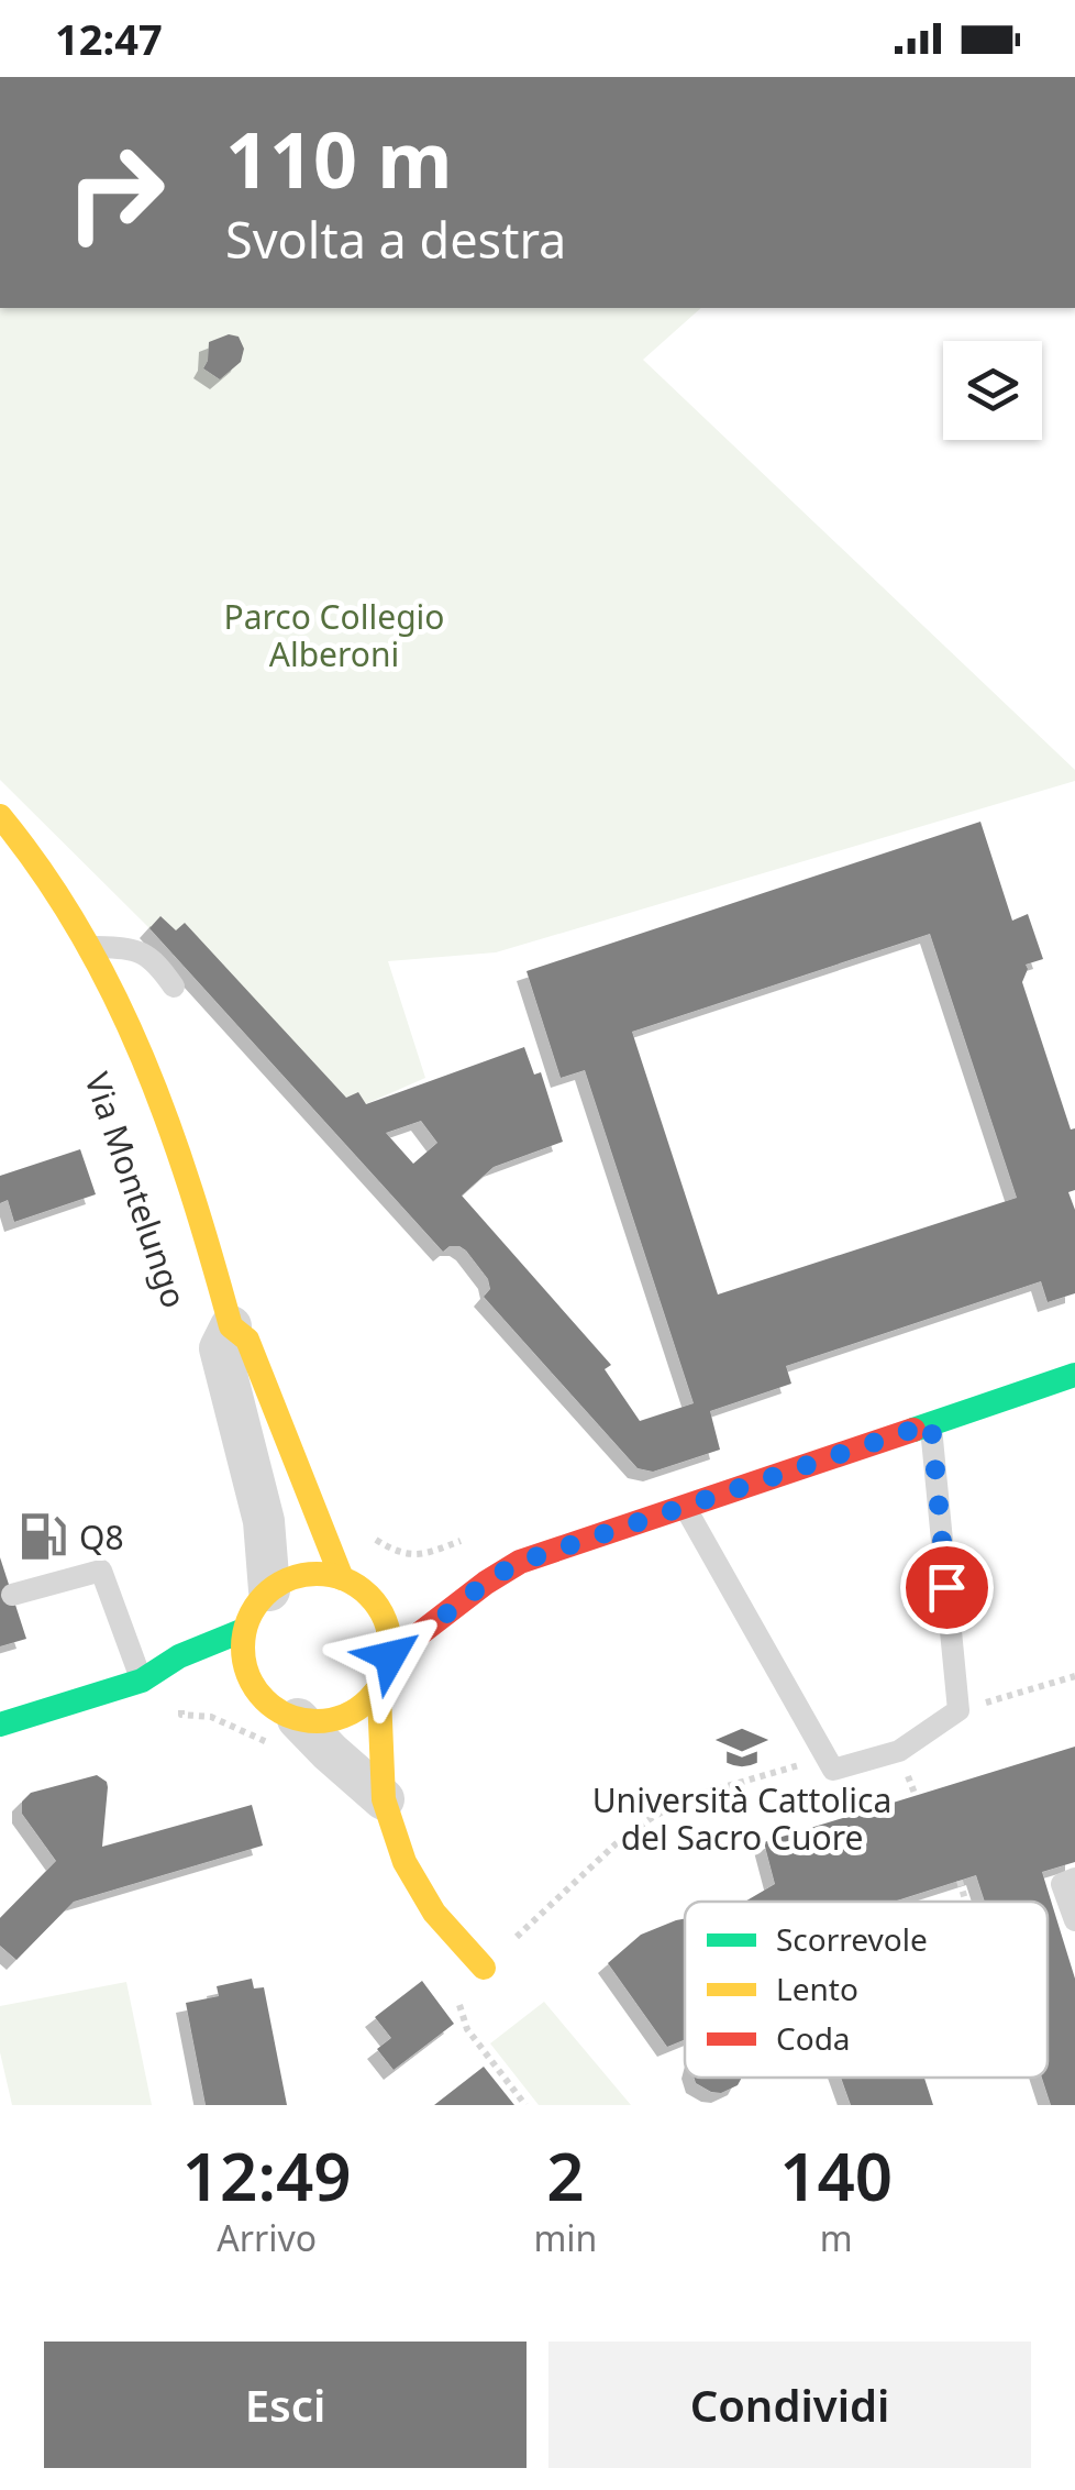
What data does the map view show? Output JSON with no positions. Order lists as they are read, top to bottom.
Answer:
{
  "streets": {
    "main road": ["Via Montelungo"]
  },
  "parks": ["Parco Collegio Alberoni"],
  "places": {
    "fuel station": ["Q8"],
    "school or university": ["Università Cattolica del Sacro Cuore"]
  },
  "legend": ["Scorrevole", "Lento", "Coda"],
  "page": {
    "status": "12:47",
    "turn": ["110 m", "Svolta a destra"],
    "eta": [
      "12:49",
      "Arrivo",
      "2",
      "min",
      "140",
      "m"
    ],
    "buttons": ["Esci", "Condividi"]
  }
}
